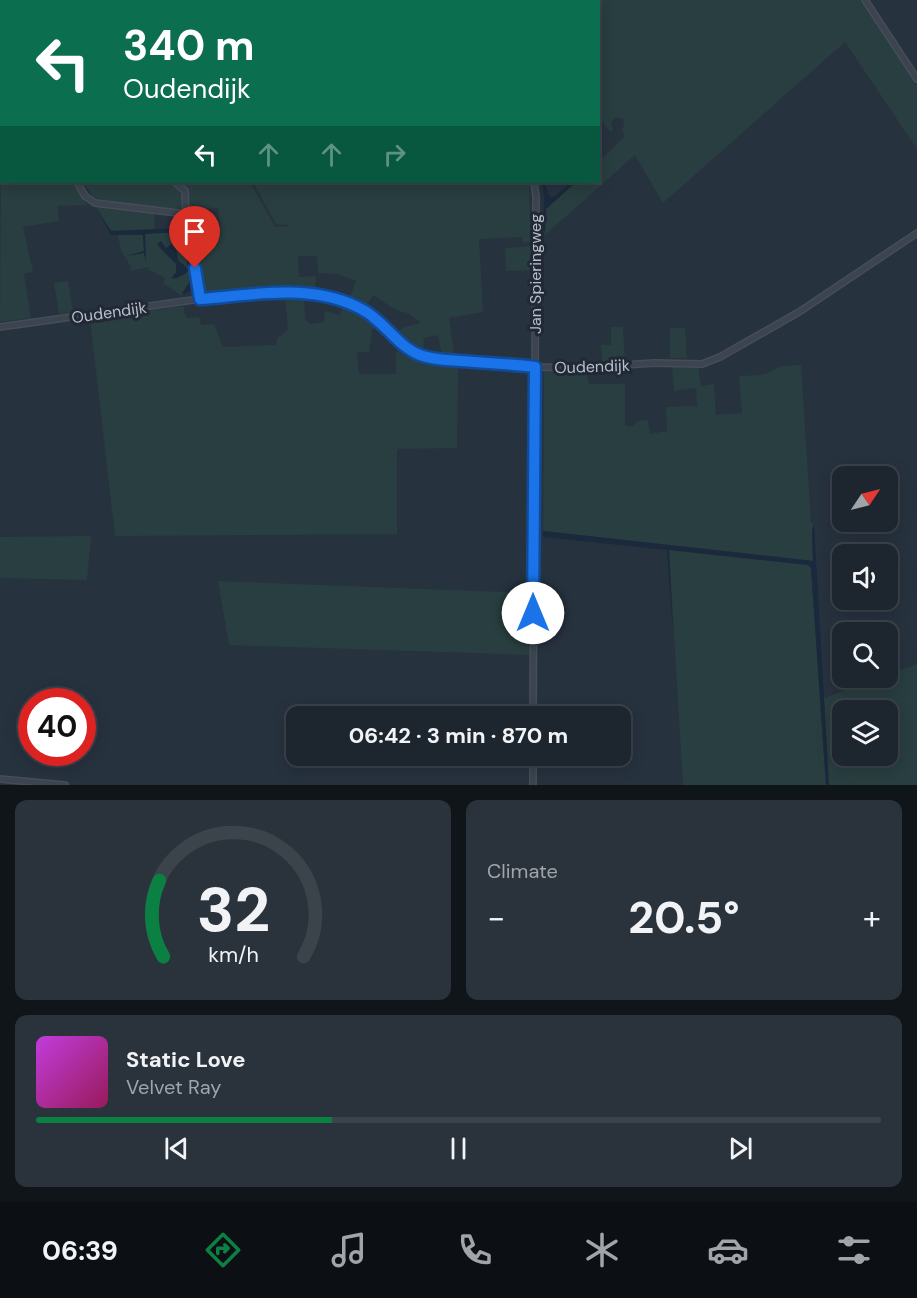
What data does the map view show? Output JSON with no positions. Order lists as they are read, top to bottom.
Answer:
{
  "streets": {
    "street": ["Jan Spieringweg", "Oudendijk"]
  },
  "crossings": [
    ["Jan Spieringweg", "Oudendijk"]
  ],
  "north": "top right",
  "page": {
    "turn": ["340 m", "Oudendijk"],
    "limit": "40",
    "trip": "06:42 · 3 min · 870 m",
    "tile": "Climate",
    "heat": ["−", "20.5°", "+"],
    "song": ["Static Love", "Velvet Ray"],
    "tabs": "06:39",
    "gauge": ["32", "km/h"]
  }
}
